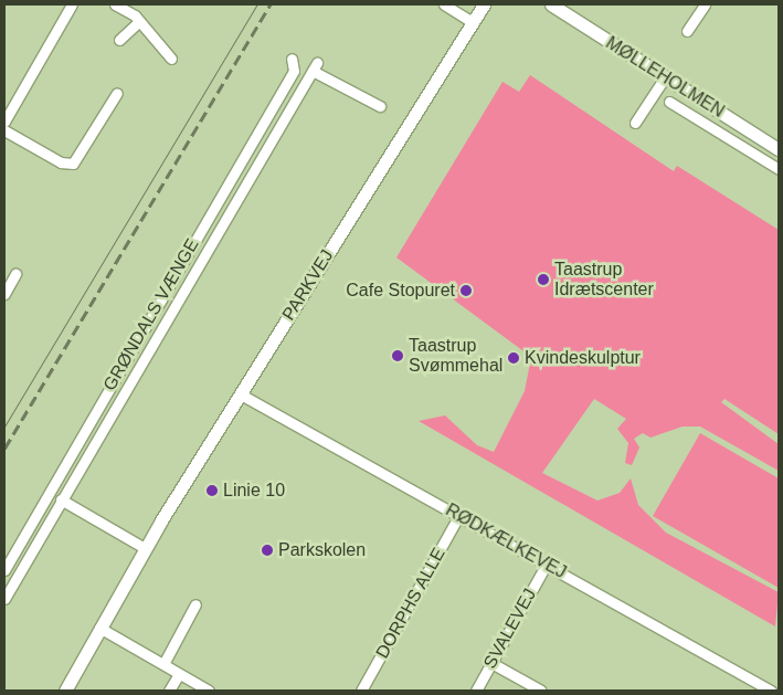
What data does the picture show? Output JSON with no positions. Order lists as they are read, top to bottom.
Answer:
{
  "streets": {
    "street": [
      "MØLLEHOLMEN",
      "PARKVEJ",
      "GRØNDALS VÆNGE",
      "RØDKÆLKEVEJ",
      "DORPHS ALLE",
      "SVALEVEJ"
    ]
  },
  "crossings": [
    ["PARKVEJ", "RØDKÆLKEVEJ"],
    ["RØDKÆLKEVEJ", "DORPHS ALLE"],
    ["RØDKÆLKEVEJ", "SVALEVEJ"]
  ],
  "places": [
    "Taastrup Idrætscenter",
    "Cafe Stopuret",
    "Taastrup Svømmehal",
    "Kvindeskulptur",
    "Linie 10",
    "Parkskolen"
  ]
}
